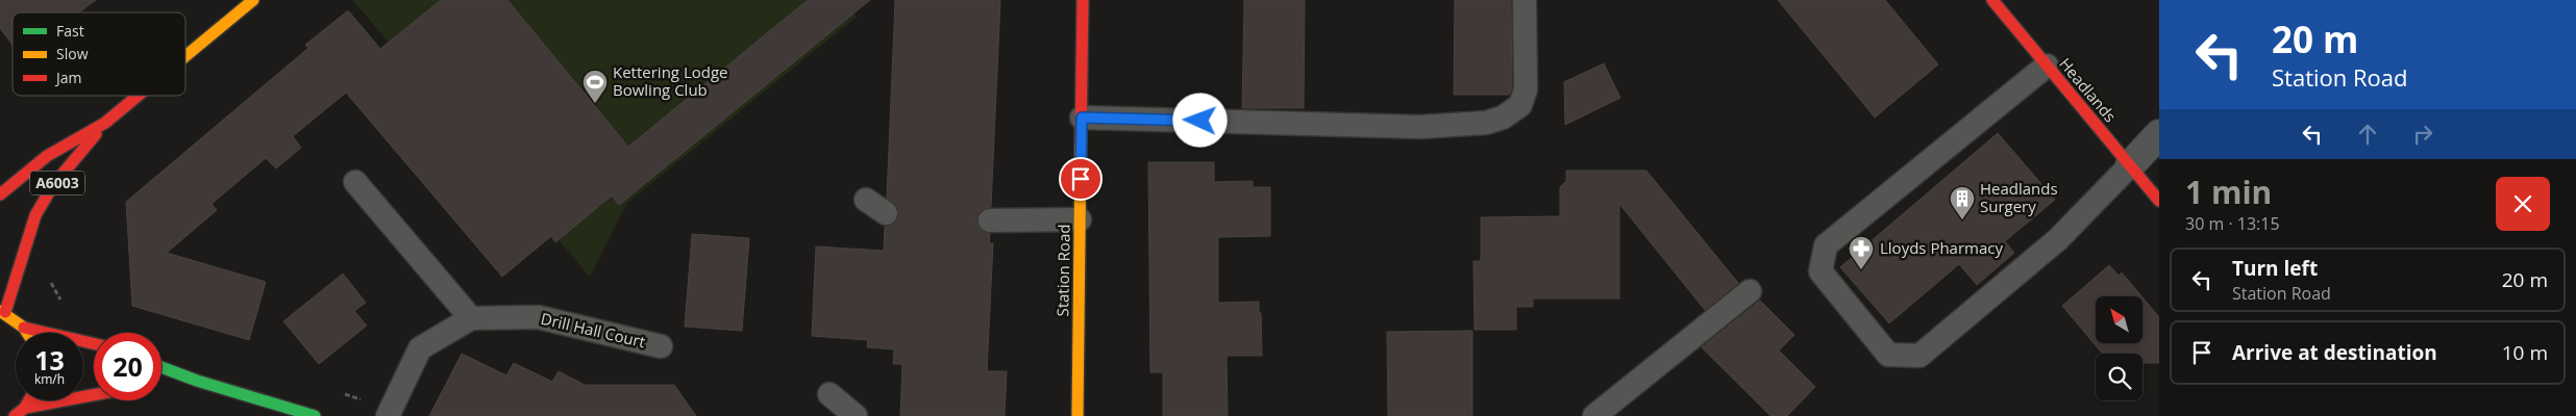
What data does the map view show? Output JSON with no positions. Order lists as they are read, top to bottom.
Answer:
{
  "streets": {
    "main road": ["Headlands", "A6003", "Station Road"],
    "lane": ["Drill Hall Court"]
  },
  "places": {
    "sports": ["Kettering Lodge Bowling Club"],
    "building": ["Headlands Surgery"],
    "pharmacy": ["Lloyds Pharmacy"]
  },
  "legend": ["Fast", "Slow", "Jam"],
  "north": "top left",
  "page": {
    "turn": ["20 m", "Station Road"],
    "heading": ["1 min", "30 m · 13:15"],
    "list": [
      {
        "name": "Turn left",
        "note": "Station Road",
        "value": "20 m"
      },
      {
        "name": "Arrive at destination",
        "value": "10 m"
      }
    ],
    "speed": "13 km/h",
    "limit": "20"
  }
}
